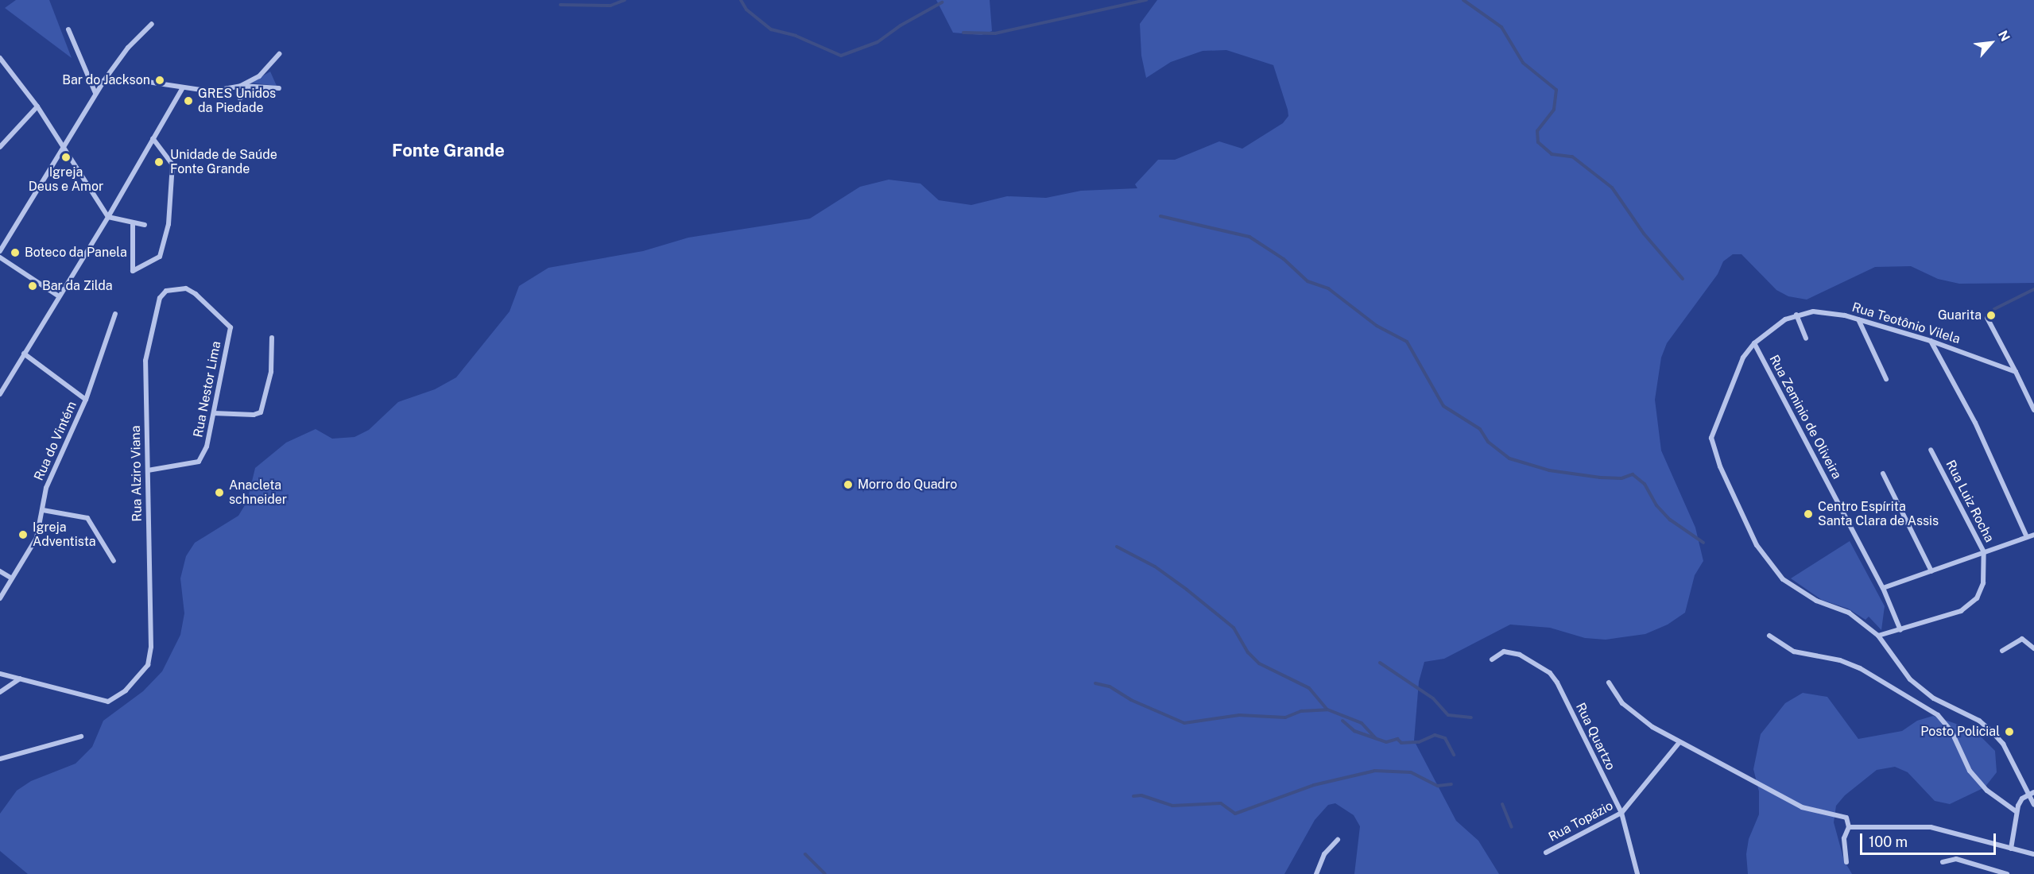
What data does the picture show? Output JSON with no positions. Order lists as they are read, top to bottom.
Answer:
{
  "streets": {
    "street": [
      "Rua Teotônio Vilela",
      "Rua Nestor Lima",
      "Rua Zeminio de Oliveira",
      "Rua do Vintém",
      "Rua Alziro Viana",
      "Rua Luiz Rocha",
      "Rua Quartzo",
      "Rua Topázio"
    ]
  },
  "crossings": [
    ["Rua Teotônio Vilela", "Rua Zeminio de Oliveira"],
    ["Rua Teotônio Vilela", "Rua Luiz Rocha"],
    ["Rua Nestor Lima", "Rua Alziro Viana"],
    ["Rua Zeminio de Oliveira", "Rua Luiz Rocha"],
    ["Rua Quartzo", "Rua Topázio"]
  ],
  "districts": ["Fonte Grande"],
  "places": [
    "Bar do Jackson",
    "GRES Unidos da Piedade",
    "Igreja Deus e Amor",
    "Unidade de Saúde Fonte Grande",
    "Boteco da Panela",
    "Bar da Zilda",
    "Guarita",
    "Morro do Quadro",
    "Anacleta schneider",
    "Centro Espírita Santa Clara de Assis",
    "Igreja Adventista",
    "Posto Policial"
  ],
  "scale_bar": "100 m",
  "north": "top right"
}
